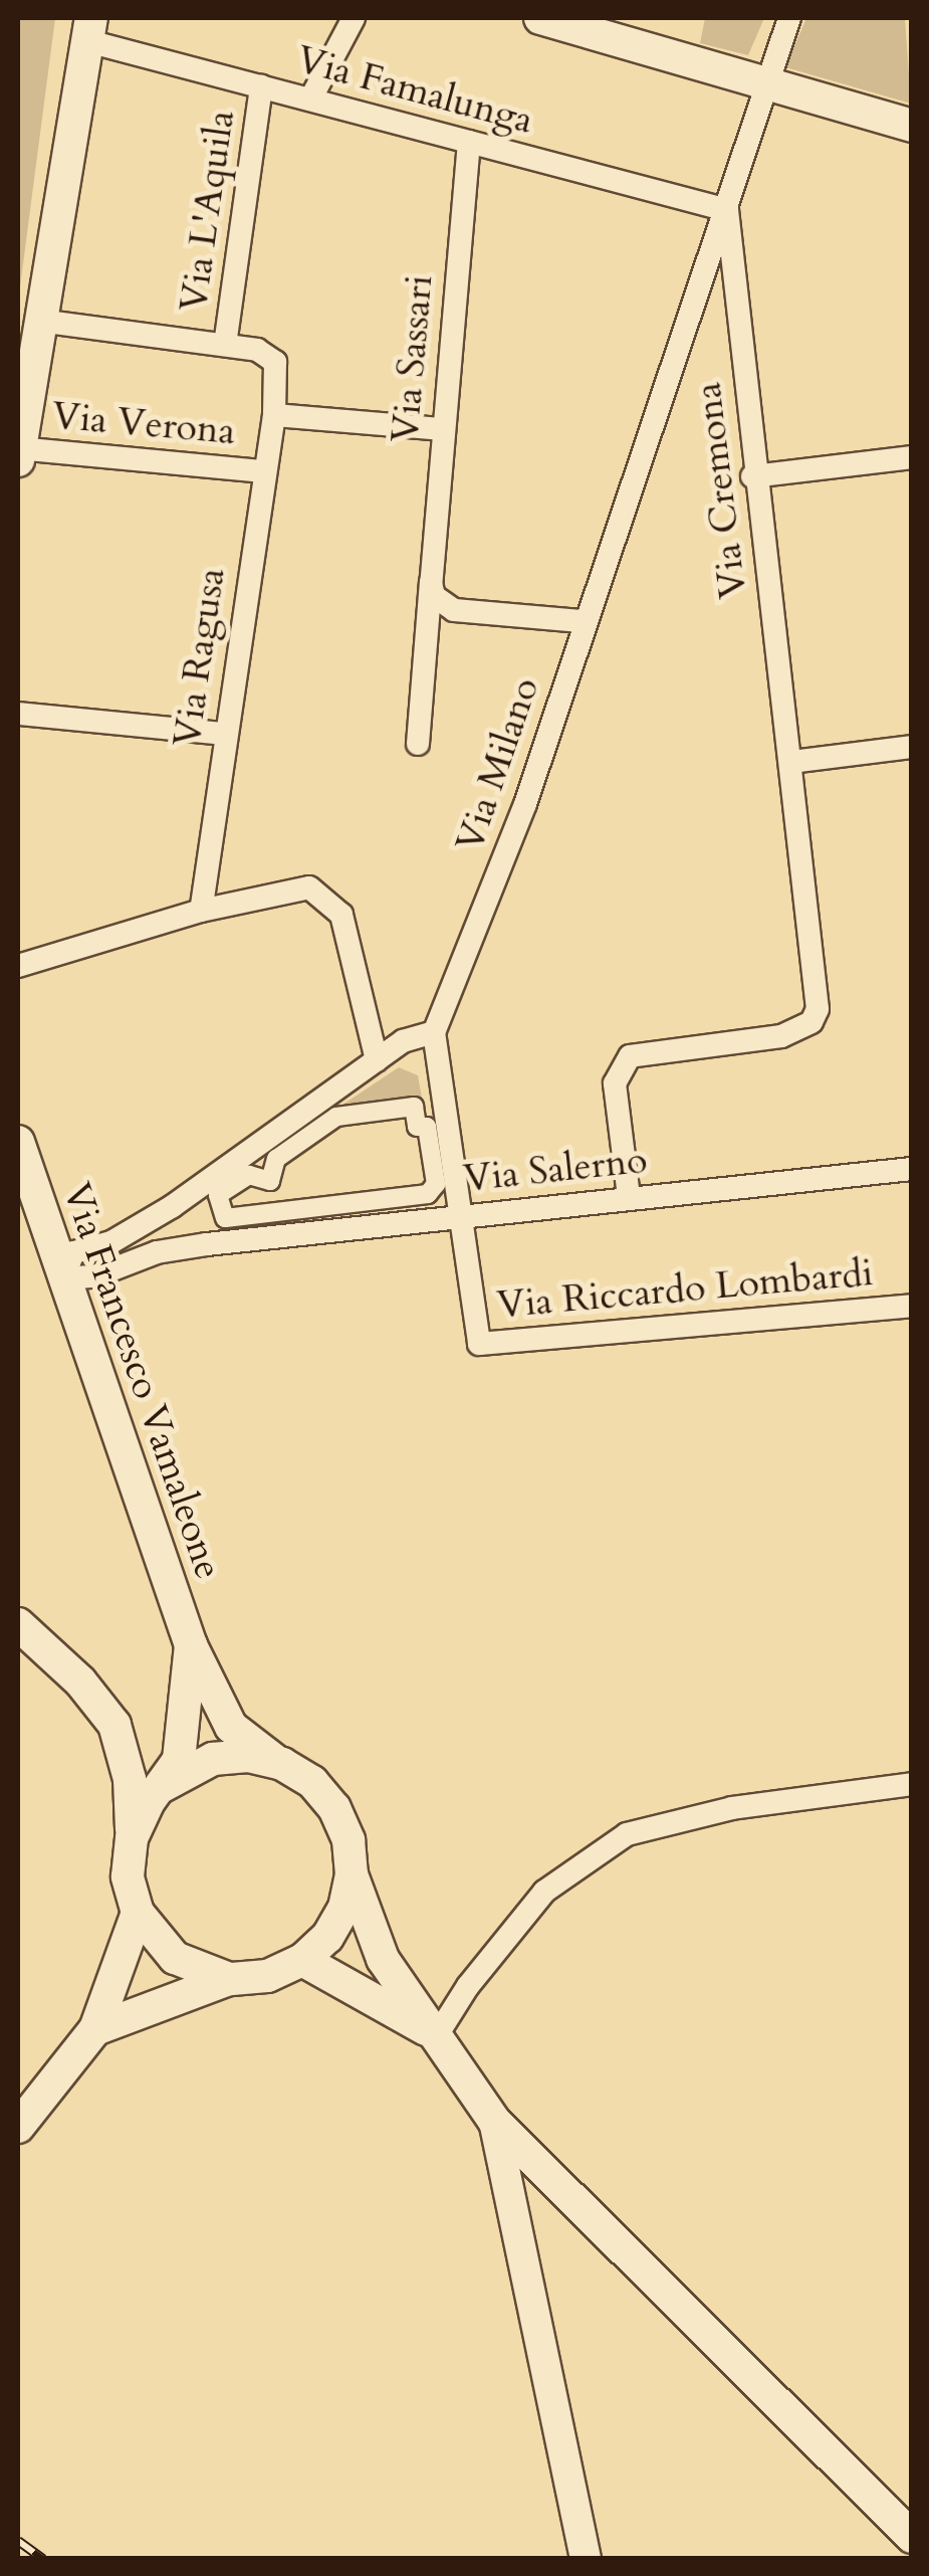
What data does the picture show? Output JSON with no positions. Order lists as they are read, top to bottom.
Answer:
{
  "streets": {
    "main road": ["Via Francesco Vamaleone"],
    "street": [
      "Via Famalunga",
      "Via L'Aquila",
      "Via Sassari",
      "Via Verona",
      "Via Cremona",
      "Via Ragusa",
      "Via Milano",
      "Via Salerno",
      "Via Riccardo Lombardi"
    ]
  },
  "crossings": [
    ["Via Famalunga", "Via L'Aquila"],
    ["Via Famalunga", "Via Sassari"],
    ["Via Famalunga", "Via Cremona"],
    ["Via Famalunga", "Via Milano"],
    ["Via L'Aquila", "Via Ragusa"],
    ["Via Verona", "Via Ragusa"],
    ["Via Cremona", "Via Milano"],
    ["Via Cremona", "Via Salerno"],
    ["Via Milano", "Via Riccardo Lombardi"],
    ["Via Salerno", "Via Riccardo Lombardi"],
    ["Via Salerno", "Via Francesco Vamaleone"]
  ]
}
